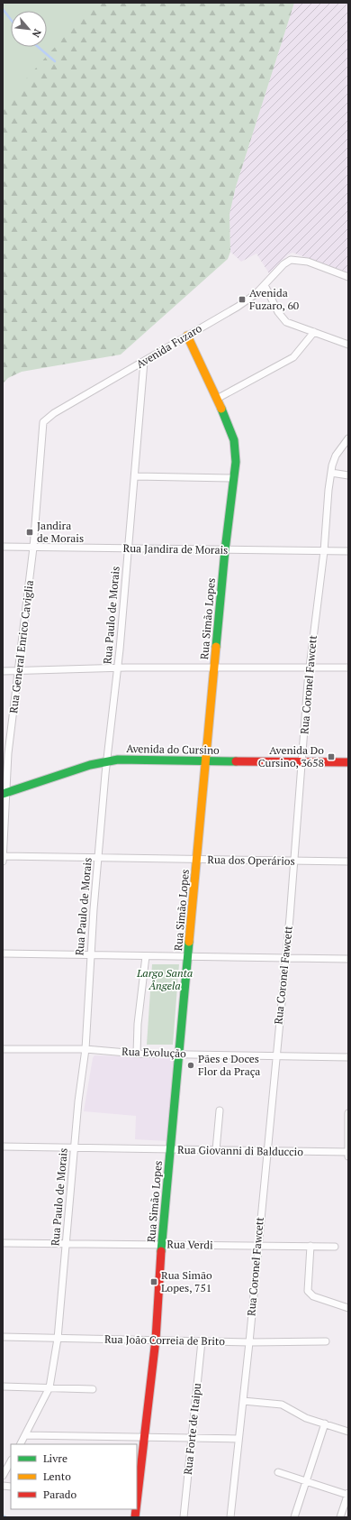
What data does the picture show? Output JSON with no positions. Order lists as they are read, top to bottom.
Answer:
{
  "streets": {
    "street": [
      "Avenida Fuzaro",
      "Rua Jandira de Morais",
      "Rua Paulo de Morais",
      "Rua Simão Lopes",
      "Rua General Enrico Caviglia",
      "Rua Coronel Fawcett",
      "Avenida do Cursino",
      "Rua dos Operários",
      "Rua Evolução",
      "Rua Giovanni di Balduccio",
      "Rua Verdi",
      "Rua João Correia de Brito",
      "Rua Forte de Itaipu"
    ]
  },
  "crossings": [
    ["Avenida Fuzaro", "Rua Paulo de Morais"],
    ["Avenida Fuzaro", "Rua Simão Lopes"],
    ["Avenida Fuzaro", "Rua General Enrico Caviglia"],
    ["Rua Jandira de Morais", "Rua Paulo de Morais"],
    ["Rua Jandira de Morais", "Rua Simão Lopes"],
    ["Rua Jandira de Morais", "Rua General Enrico Caviglia"],
    ["Rua Jandira de Morais", "Rua Coronel Fawcett"],
    ["Rua Paulo de Morais", "Avenida do Cursino"],
    ["Rua Paulo de Morais", "Rua dos Operários"],
    ["Rua Paulo de Morais", "Rua Evolução"],
    ["Rua Paulo de Morais", "Rua Giovanni di Balduccio"],
    ["Rua Paulo de Morais", "Rua Verdi"],
    ["Rua Paulo de Morais", "Rua João Correia de Brito"],
    ["Rua Simão Lopes", "Avenida do Cursino"],
    ["Rua Simão Lopes", "Rua dos Operários"],
    ["Rua Simão Lopes", "Rua Evolução"],
    ["Rua Simão Lopes", "Rua Giovanni di Balduccio"],
    ["Rua Simão Lopes", "Rua Verdi"],
    ["Rua Simão Lopes", "Rua João Correia de Brito"],
    ["Rua General Enrico Caviglia", "Avenida do Cursino"],
    ["Rua General Enrico Caviglia", "Rua dos Operários"],
    ["Rua Coronel Fawcett", "Avenida do Cursino"],
    ["Rua Coronel Fawcett", "Rua dos Operários"],
    ["Rua Coronel Fawcett", "Rua Evolução"],
    ["Rua Coronel Fawcett", "Rua Giovanni di Balduccio"],
    ["Rua Coronel Fawcett", "Rua Verdi"],
    ["Rua Coronel Fawcett", "Rua João Correia de Brito"],
    ["Rua João Correia de Brito", "Rua Forte de Itaipu"]
  ],
  "parks": ["Largo Santa Ângela"],
  "places": {
    "transit": [
      "Avenida Fuzaro, 60",
      "Jandira de Morais",
      "Avenida Do Cursino, 3658",
      "Rua Simão Lopes, 751"
    ],
    "other": ["Pães e Doces Flor da Praça"]
  },
  "legend": ["Livre", "Lento", "Parado"],
  "north": "bottom right"
}
